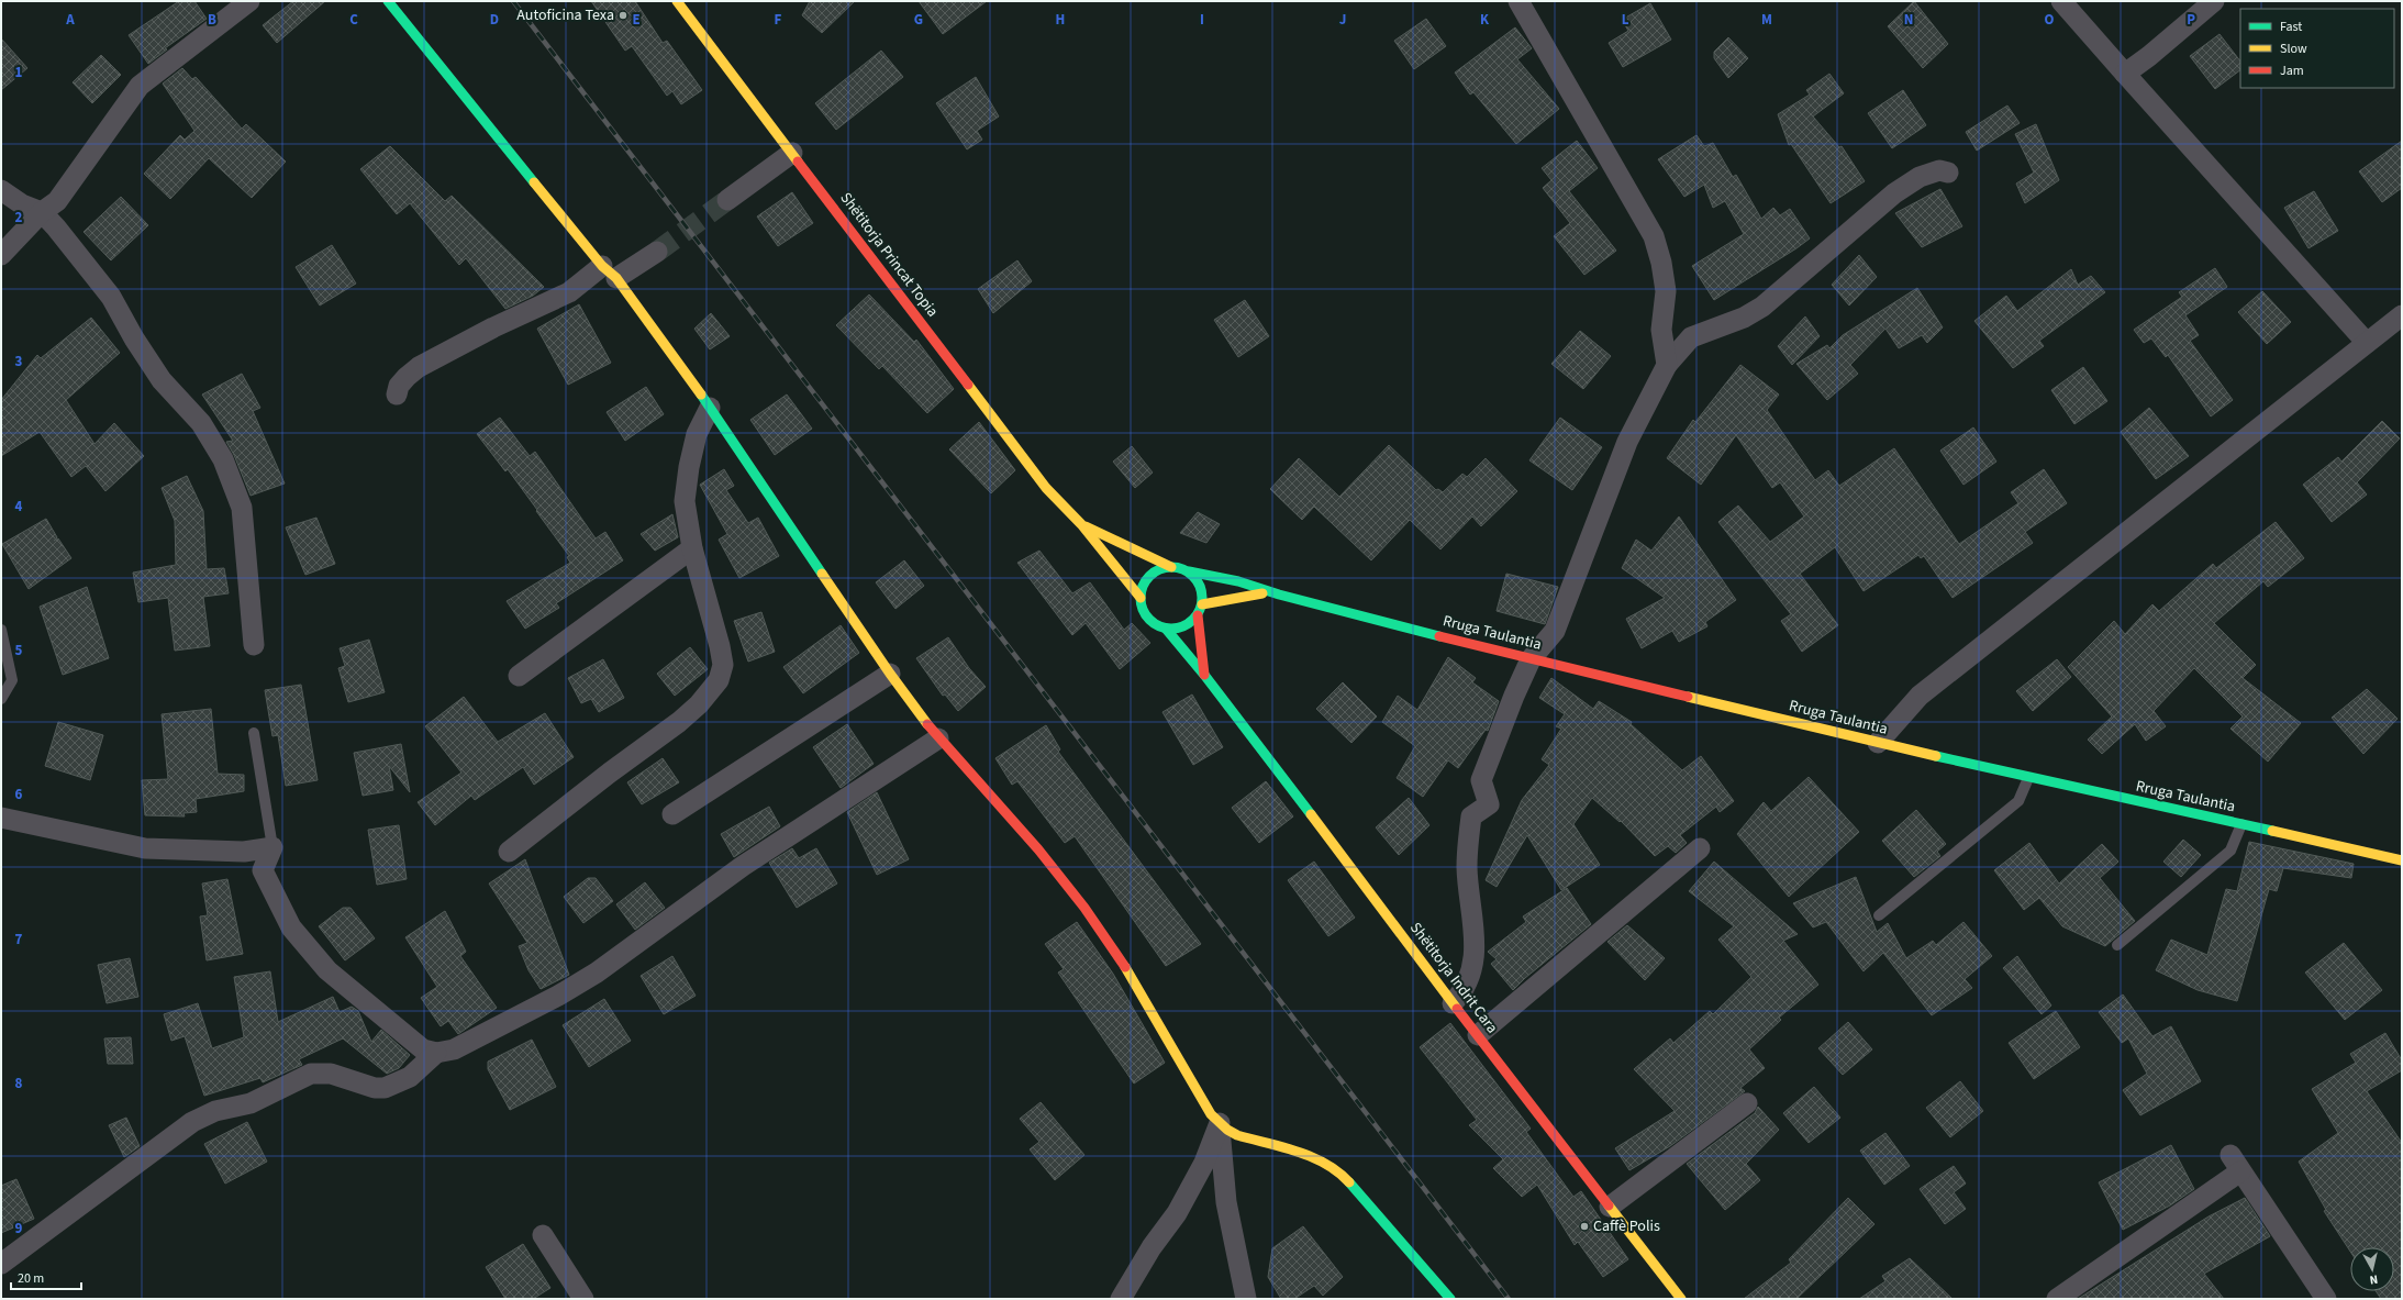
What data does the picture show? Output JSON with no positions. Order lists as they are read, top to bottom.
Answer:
{
  "streets": {
    "street": ["Shëtitorja Princat Topia", "Rruga Taulantia", "Shëtitorja Indrit Cara"]
  },
  "crossings": [
    ["Shëtitorja Princat Topia", "Rruga Taulantia"],
    ["Shëtitorja Princat Topia", "Shëtitorja Indrit Cara"],
    ["Rruga Taulantia", "Shëtitorja Indrit Cara"]
  ],
  "places": ["Autoficina Texa", "Caffè Polis"],
  "legend": ["Fast", "Slow", "Jam"],
  "scale_bar": "20 m",
  "north": "bottom",
  "grid": {
    "columns": [
      "A",
      "B",
      "C",
      "D",
      "E",
      "F",
      "G",
      "H",
      "I",
      "J",
      "K",
      "L",
      "M",
      "N",
      "O",
      "P"
    ],
    "rows": [
      "1",
      "2",
      "3",
      "4",
      "5",
      "6",
      "7",
      "8",
      "9"
    ]
  }
}
